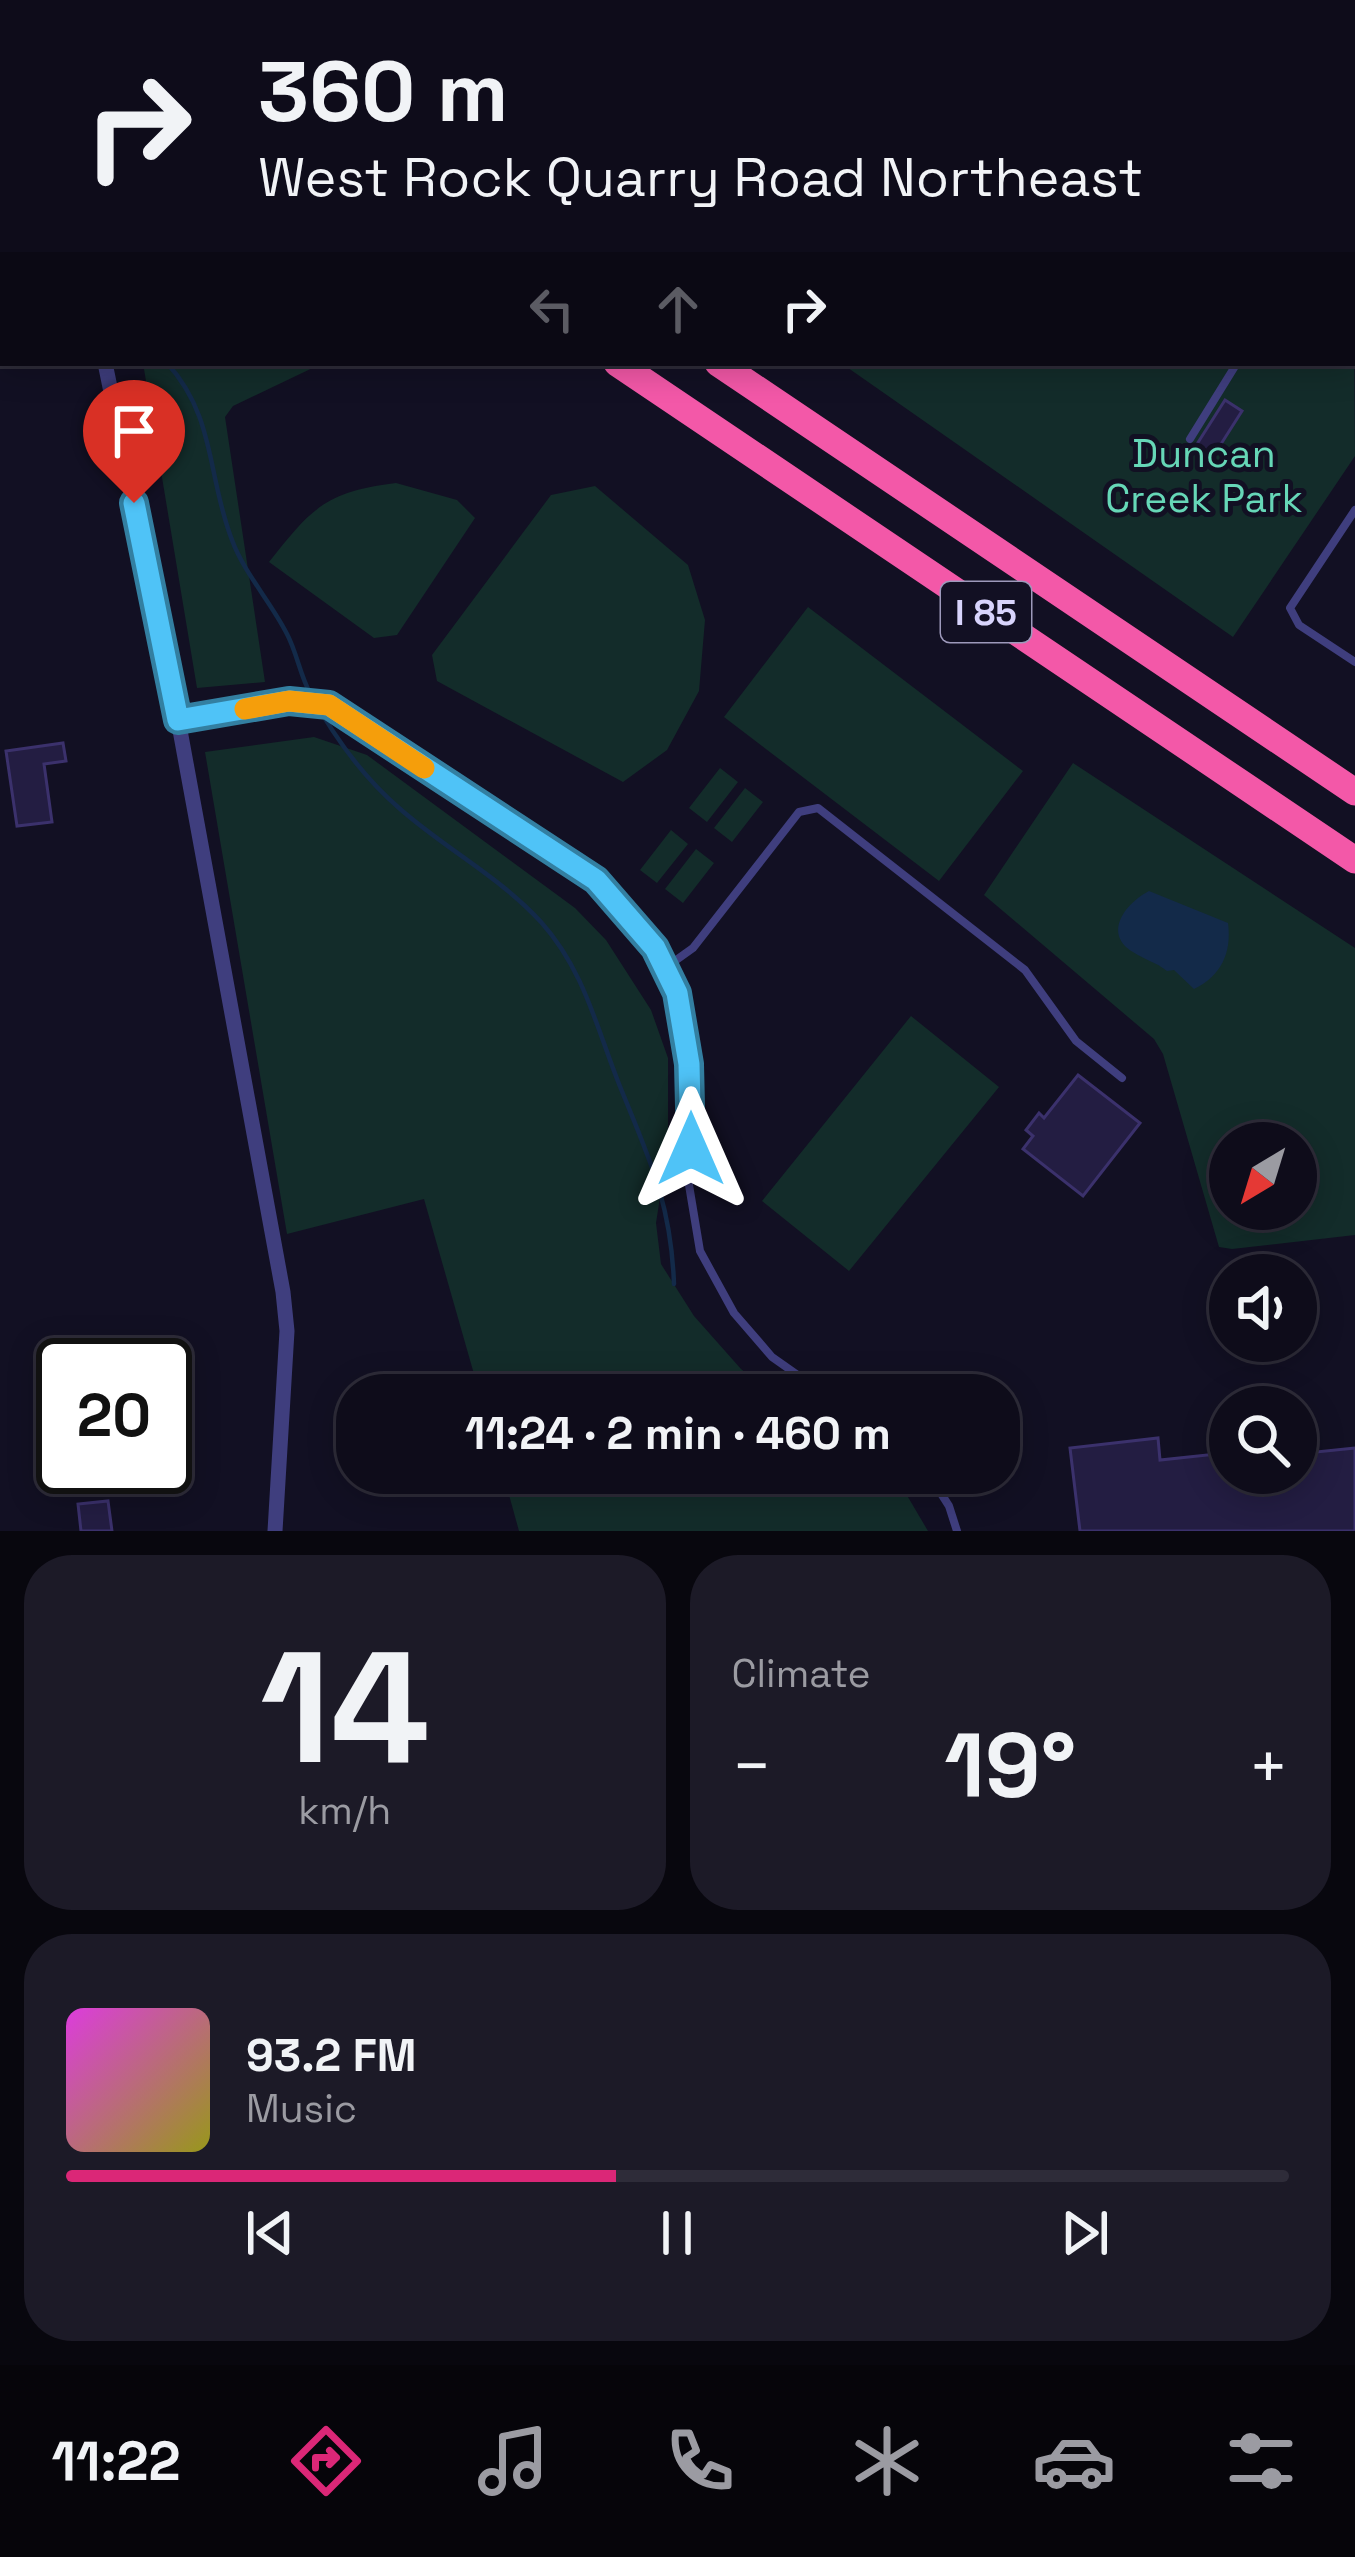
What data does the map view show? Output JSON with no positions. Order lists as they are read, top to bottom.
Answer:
{
  "streets": {
    "highway": ["I 85"]
  },
  "parks": ["Duncan Creek Park"],
  "north": "bottom left",
  "page": {
    "turn": ["360 m", "West Rock Quarry Road Northeast"],
    "limit": "20",
    "trip": "11:24 · 2 min · 460 m",
    "tile": [
      ["14", "km/h"],
      "Climate"
    ],
    "heat": ["−", "19°", "+"],
    "song": ["93.2 FM", "Music"],
    "tabs": "11:22"
  }
}
